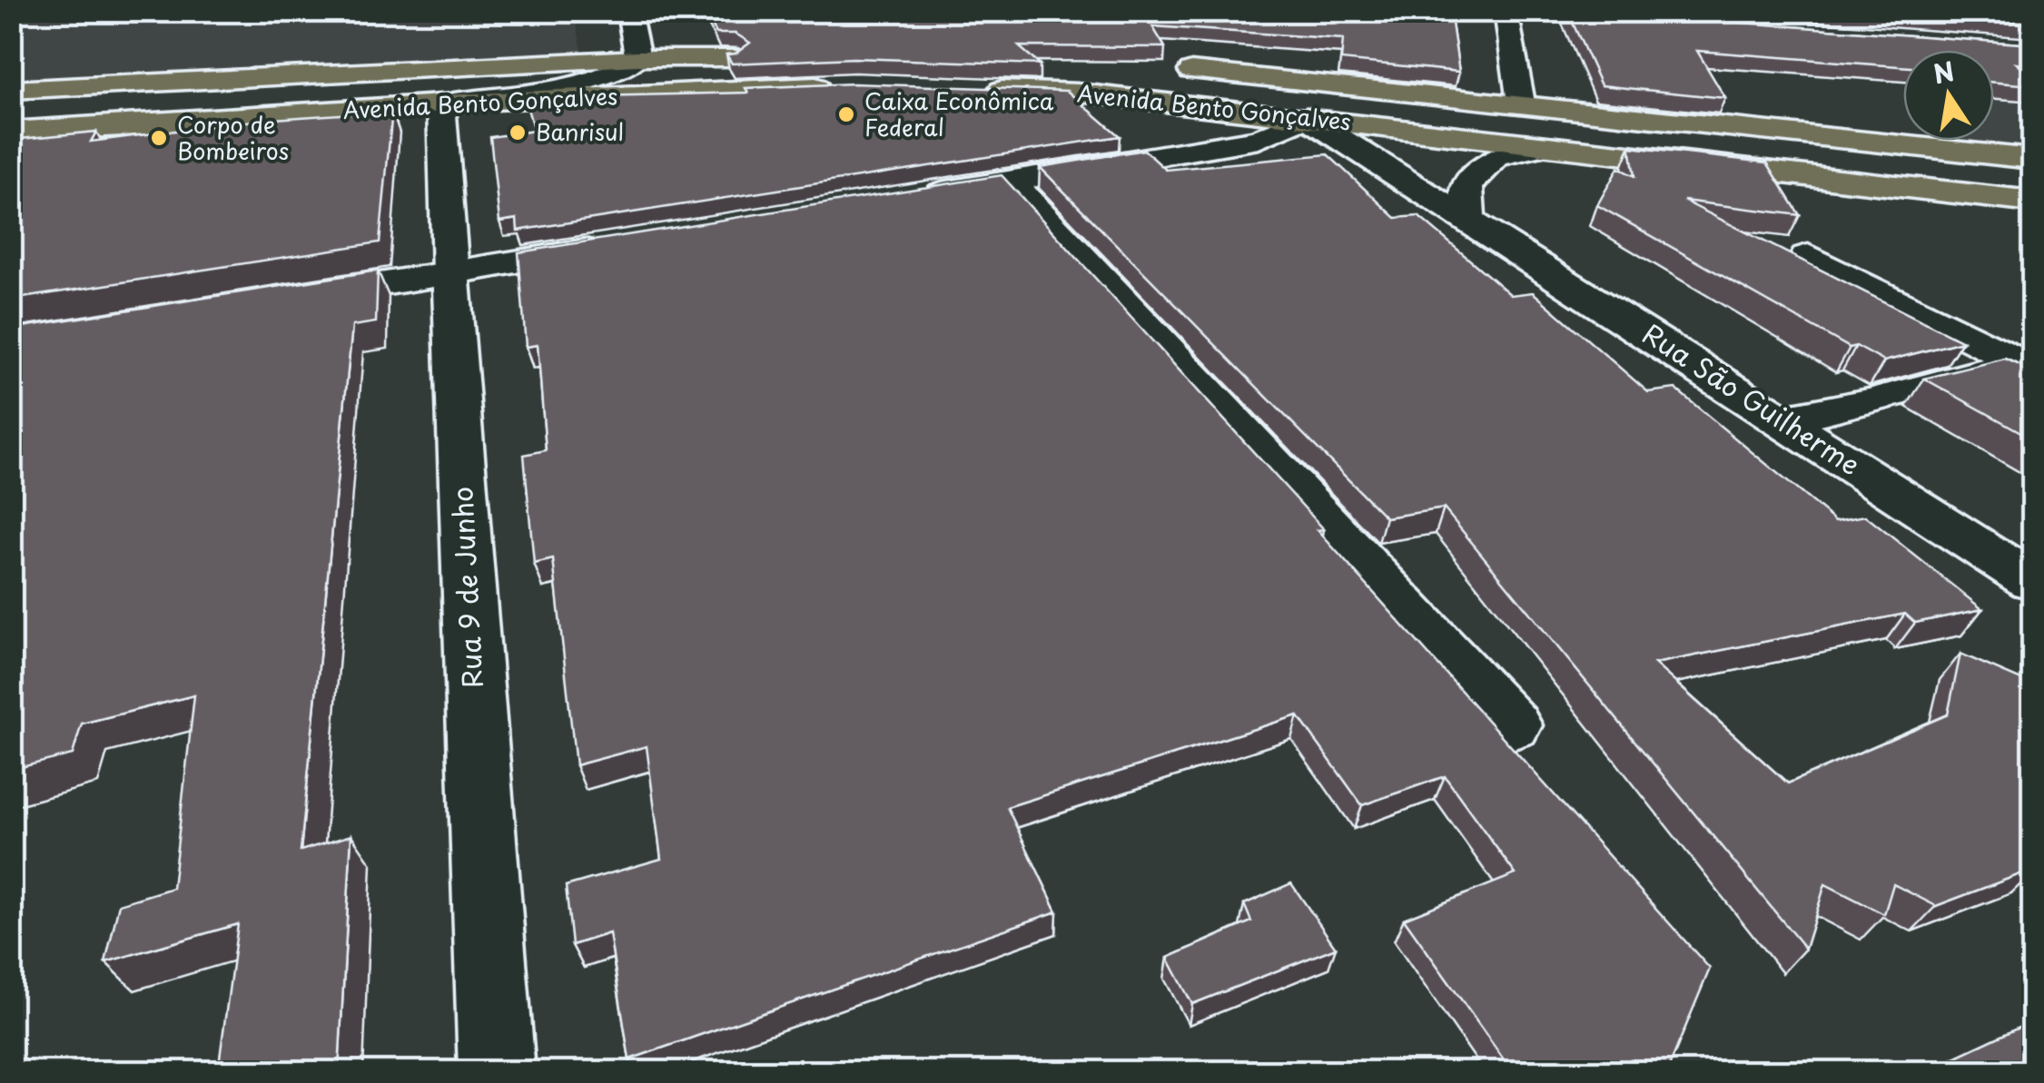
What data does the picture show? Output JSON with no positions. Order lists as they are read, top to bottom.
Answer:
{
  "streets": {
    "main road": ["Avenida Bento Gonçalves"],
    "street": ["Rua São Guilherme", "Rua 9 de Junho"]
  },
  "crossings": [
    ["Avenida Bento Gonçalves", "Rua São Guilherme"],
    ["Avenida Bento Gonçalves", "Rua 9 de Junho"]
  ],
  "places": ["Caixa Econômica Federal", "Banrisul", "Corpo de Bombeiros"],
  "north": "top"
}
